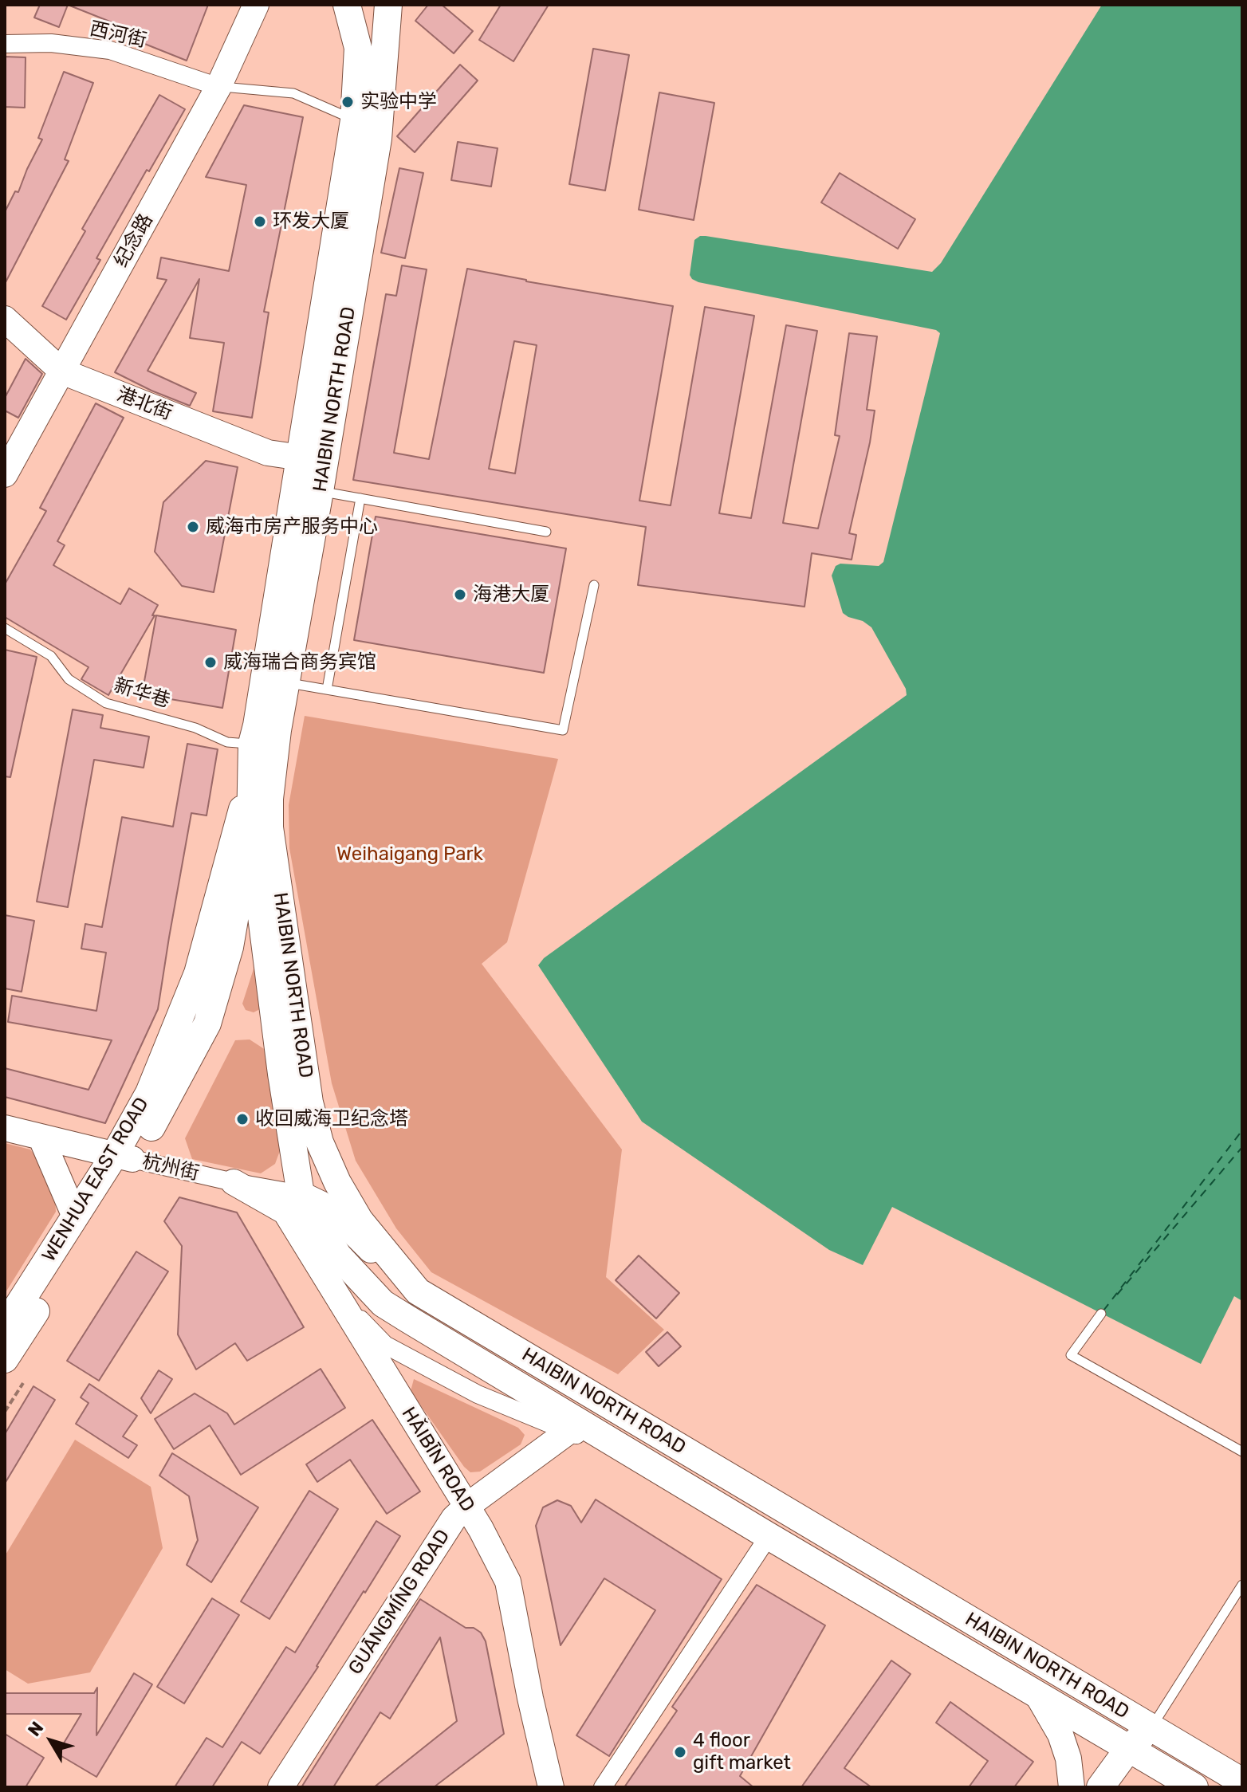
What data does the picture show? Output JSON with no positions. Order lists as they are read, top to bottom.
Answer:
{
  "streets": {
    "main road": ["HAIBIN NORTH ROAD", "WENHUA EAST ROAD"],
    "street": [
      "西河街",
      "纪念路",
      "港北街",
      "杭州街",
      "HǍIBĪN ROAD",
      "GUĀNGMÍNG ROAD"
    ],
    "lane": ["新华巷"]
  },
  "crossings": [
    ["西河街", "纪念路"],
    ["纪念路", "港北街"],
    ["HAIBIN NORTH ROAD", "港北街"],
    ["HAIBIN NORTH ROAD", "新华巷"],
    ["HAIBIN NORTH ROAD", "杭州街"],
    ["HAIBIN NORTH ROAD", "WENHUA EAST ROAD"],
    ["HAIBIN NORTH ROAD", "GUĀNGMÍNG ROAD"],
    ["杭州街", "WENHUA EAST ROAD"],
    ["杭州街", "HǍIBĪN ROAD"],
    ["HǍIBĪN ROAD", "GUĀNGMÍNG ROAD"]
  ],
  "parks": ["Weihaigang Park"],
  "places": [
    "实验中学",
    "环发大厦",
    "威海市房产服务中心",
    "海港大厦",
    "威海瑞合商务宾馆",
    "收回威海卫纪念塔",
    "4 floor gift market"
  ],
  "north": "top left"
}
